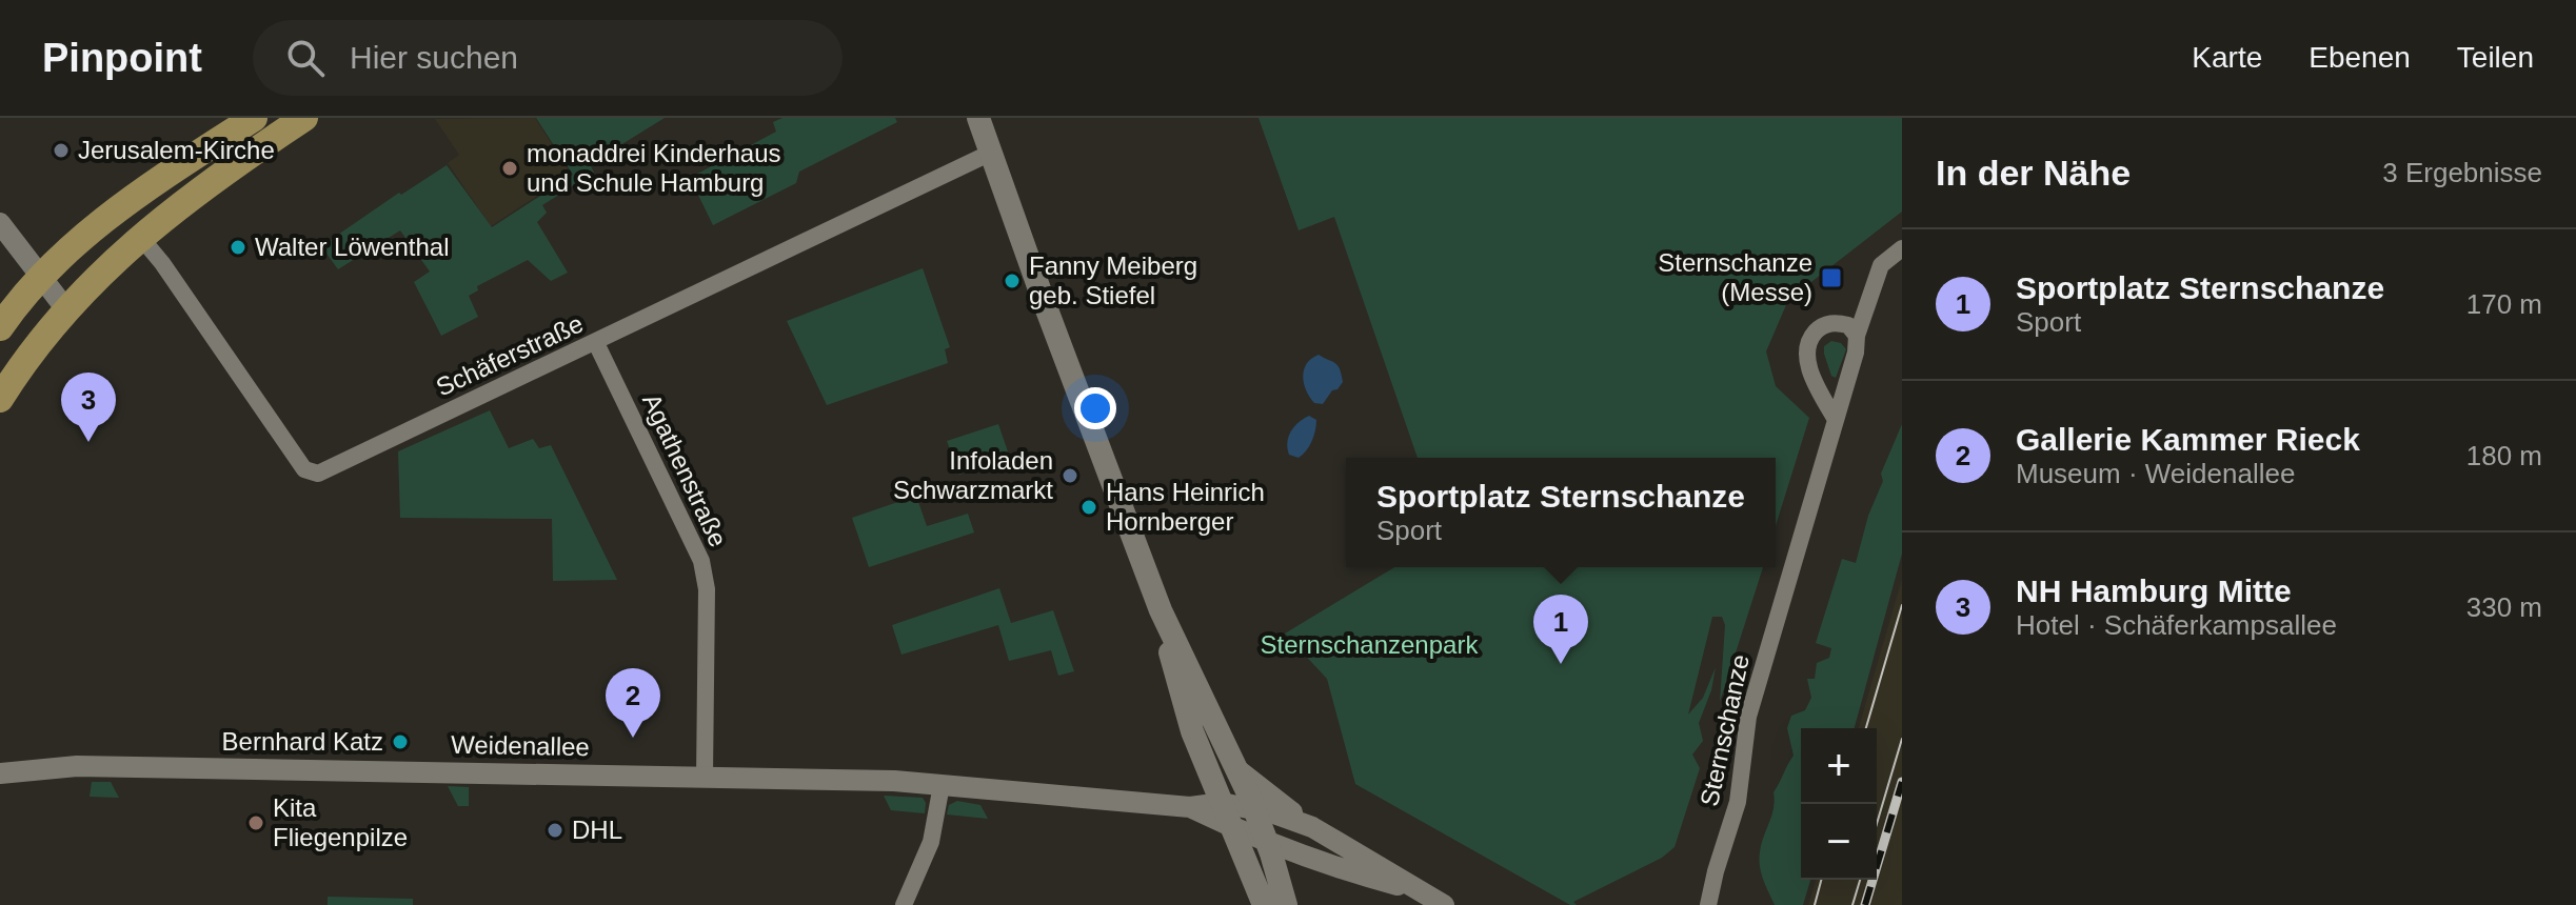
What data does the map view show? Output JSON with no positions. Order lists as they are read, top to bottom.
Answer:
{
  "streets": {
    "street": [
      "Schäferstraße",
      "Agathenstraße",
      "Sternschanze",
      "Weidenallee"
    ]
  },
  "crossings": [
    ["Schäferstraße", "Agathenstraße"],
    ["Agathenstraße", "Weidenallee"]
  ],
  "parks": ["Sternschanzenpark"],
  "places": {
    "other": [
      "Jerusalem-Kirche",
      "monaddrei Kinderhaus und Schule Hamburg",
      "Walter Löwenthal",
      "Fanny Meiberg geb. Stiefel",
      "Infoladen Schwarzmarkt",
      "Hans Heinrich Hornberger",
      "Bernhard Katz",
      "Kita Fliegenpilze",
      "DHL"
    ],
    "transit": ["Sternschanze (Messe)"]
  },
  "page": {
    "header": "Pinpoint",
    "search": "Hier suchen",
    "nav": ["Karte", "Ebenen", "Teilen"],
    "heading": ["In der Nähe", "3 Ergebnisse"],
    "list": [
      {
        "mark": "1",
        "name": "Sportplatz Sternschanze",
        "note": "Sport",
        "value": "170 m"
      },
      {
        "mark": "2",
        "name": "Gallerie Kammer Rieck",
        "note": "Museum · Weidenallee",
        "value": "180 m"
      },
      {
        "mark": "3",
        "name": "NH Hamburg Mitte",
        "note": "Hotel · Schäferkampsallee",
        "value": "330 m"
      }
    ],
    "pins": ["3", "1", "2"],
    "popup": ["Sportplatz Sternschanze", "Sport"],
    "map_buttons": ["+", "−"]
  }
}
